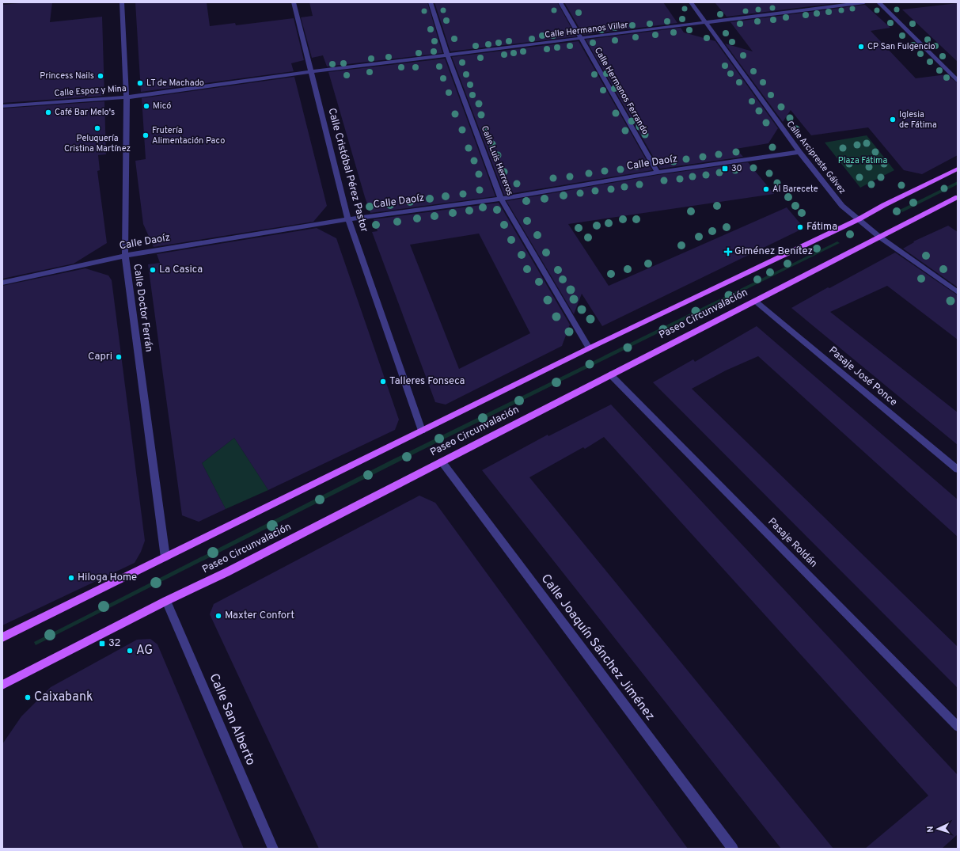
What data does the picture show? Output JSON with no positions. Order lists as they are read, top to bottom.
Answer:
{
  "streets": {
    "main road": ["Paseo Circunvalación"],
    "street": [
      "Calle Hermanos Villar",
      "Calle Espoz y Mina",
      "Calle Hermanos Ferrando",
      "Calle Arcipreste Gálvez",
      "Calle Luis Herreros",
      "Calle Daoíz",
      "Calle Cristóbal Pérez Pastor",
      "Calle Doctor Ferrán",
      "Pasaje José Ponce",
      "Pasaje Roldán",
      "Calle Joaquín Sánchez Jiménez",
      "Calle San Alberto"
    ]
  },
  "crossings": [
    ["Calle Hermanos Villar", "Calle Espoz y Mina"],
    ["Calle Hermanos Villar", "Calle Hermanos Ferrando"],
    ["Calle Hermanos Villar", "Calle Arcipreste Gálvez"],
    ["Calle Hermanos Villar", "Calle Luis Herreros"],
    ["Calle Hermanos Villar", "Calle Cristóbal Pérez Pastor"],
    ["Calle Espoz y Mina", "Calle Cristóbal Pérez Pastor"],
    ["Calle Espoz y Mina", "Calle Doctor Ferrán"],
    ["Calle Hermanos Ferrando", "Calle Daoíz"],
    ["Calle Arcipreste Gálvez", "Calle Daoíz"],
    ["Calle Arcipreste Gálvez", "Paseo Circunvalación"],
    ["Calle Luis Herreros", "Calle Daoíz"],
    ["Calle Luis Herreros", "Paseo Circunvalación"],
    ["Calle Daoíz", "Calle Cristóbal Pérez Pastor"],
    ["Calle Daoíz", "Calle Doctor Ferrán"],
    ["Calle Cristóbal Pérez Pastor", "Paseo Circunvalación"],
    ["Calle Doctor Ferrán", "Paseo Circunvalación"],
    ["Paseo Circunvalación", "Pasaje José Ponce"],
    ["Paseo Circunvalación", "Pasaje Roldán"],
    ["Paseo Circunvalación", "Calle Joaquín Sánchez Jiménez"],
    ["Paseo Circunvalación", "Calle San Alberto"]
  ],
  "parks": ["Plaza Fátima"],
  "places": {
    "other": [
      "CP San Fulgencio",
      "Princess Nails",
      "LT de Machado",
      "Micó",
      "Café Bar Melo's",
      "Iglesia de Fátima",
      "Peluquería Cristina Martínez",
      "Frutería Alimentación Paco",
      "Al Barecete",
      "Fátima",
      "La Casica",
      "Capri",
      "Talleres Fonseca",
      "Hiloga Home",
      "Maxter Confort",
      "AG",
      "Caixabank"
    ],
    "transit": ["30", "32"],
    "health": ["Giménez Benítez"]
  },
  "north": "left"
}
